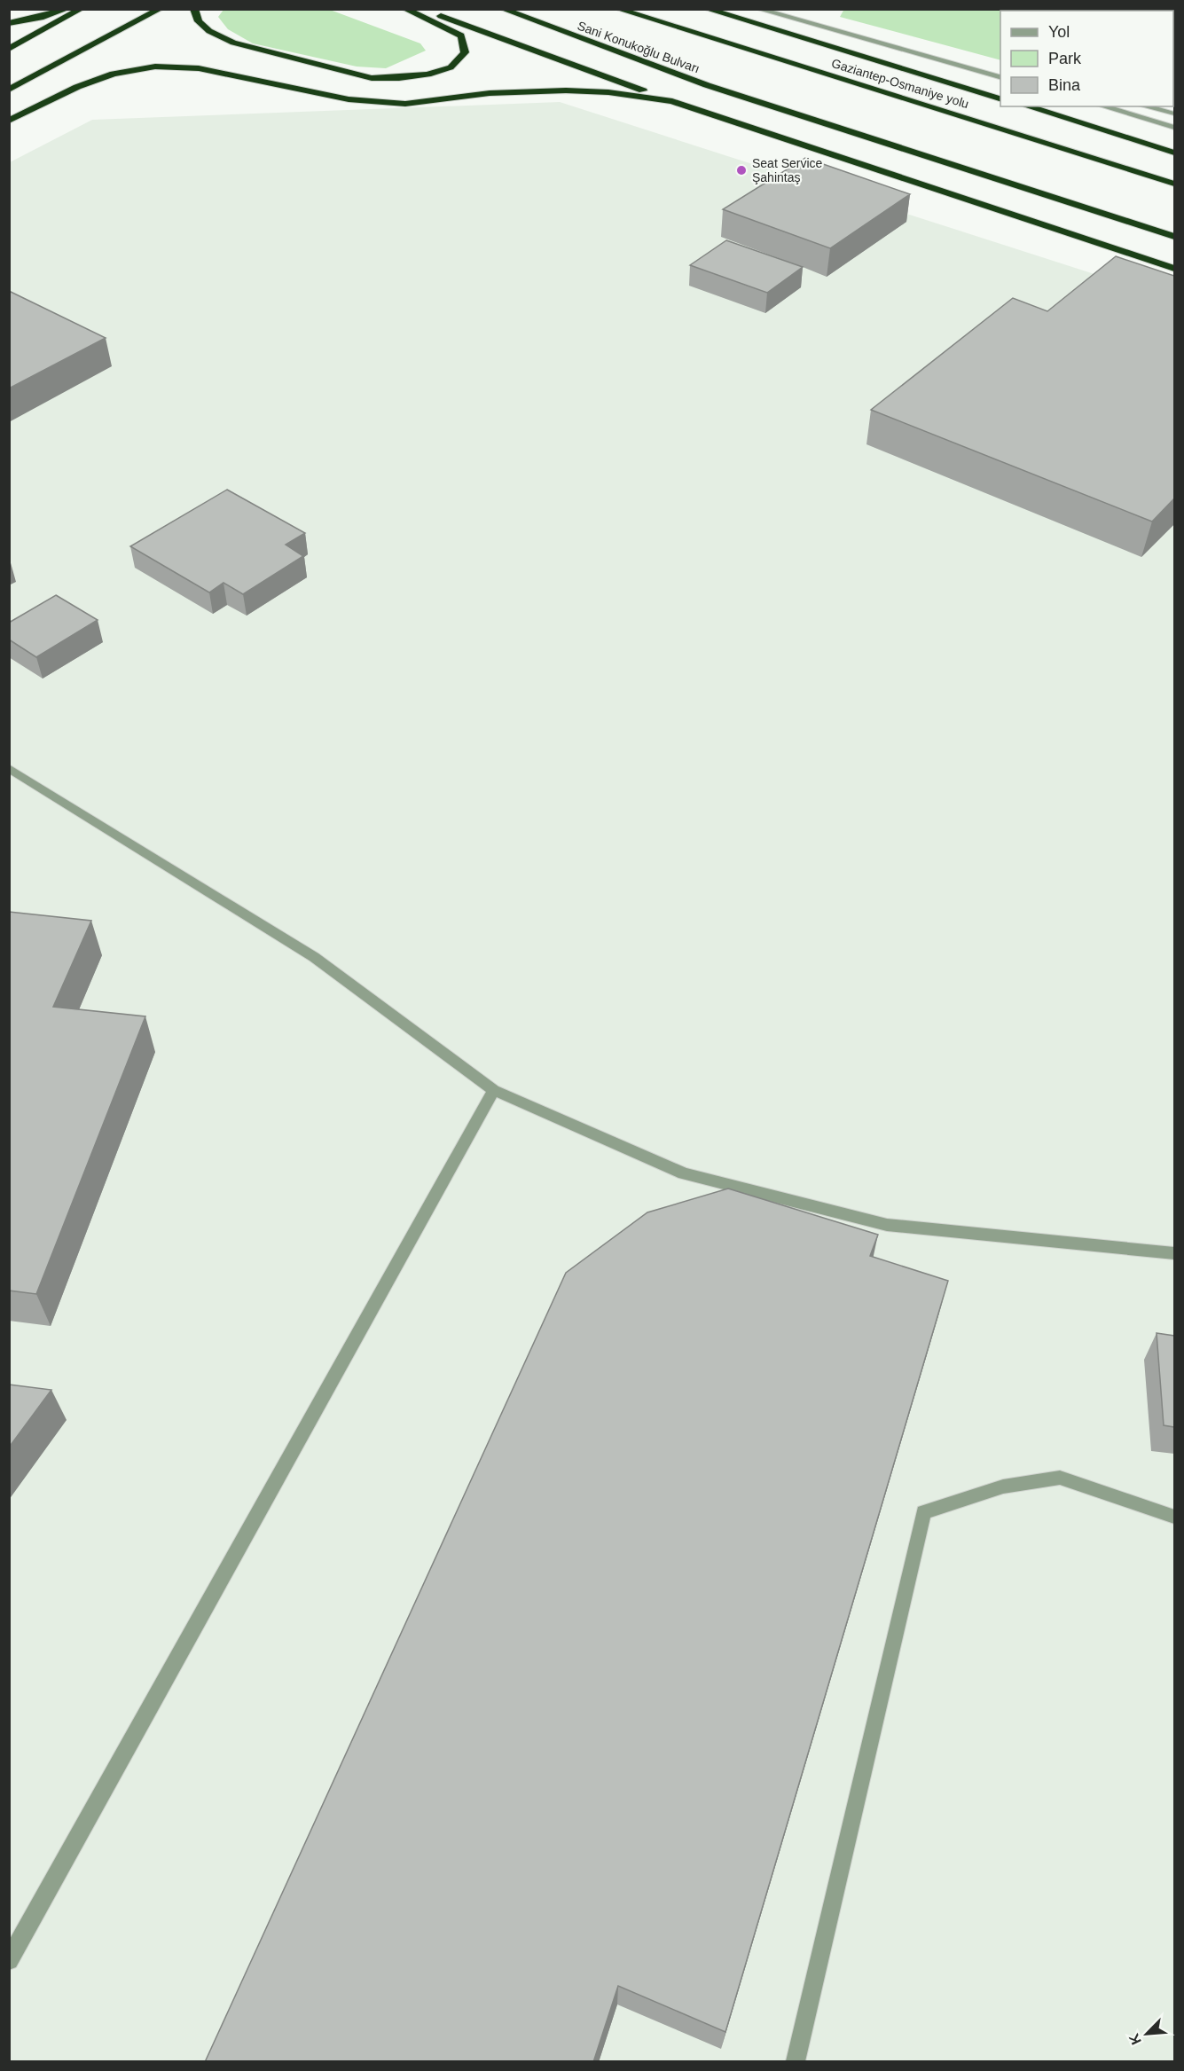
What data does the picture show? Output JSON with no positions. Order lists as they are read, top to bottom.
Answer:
{
  "streets": {
    "highway": ["Sani Konukoğlu Bulvarı", "Gaziantep-Osmaniye yolu"]
  },
  "places": ["Seat Service Şahintaş"],
  "legend": ["Yol", "Park", "Bina"],
  "north": "bottom left"
}
